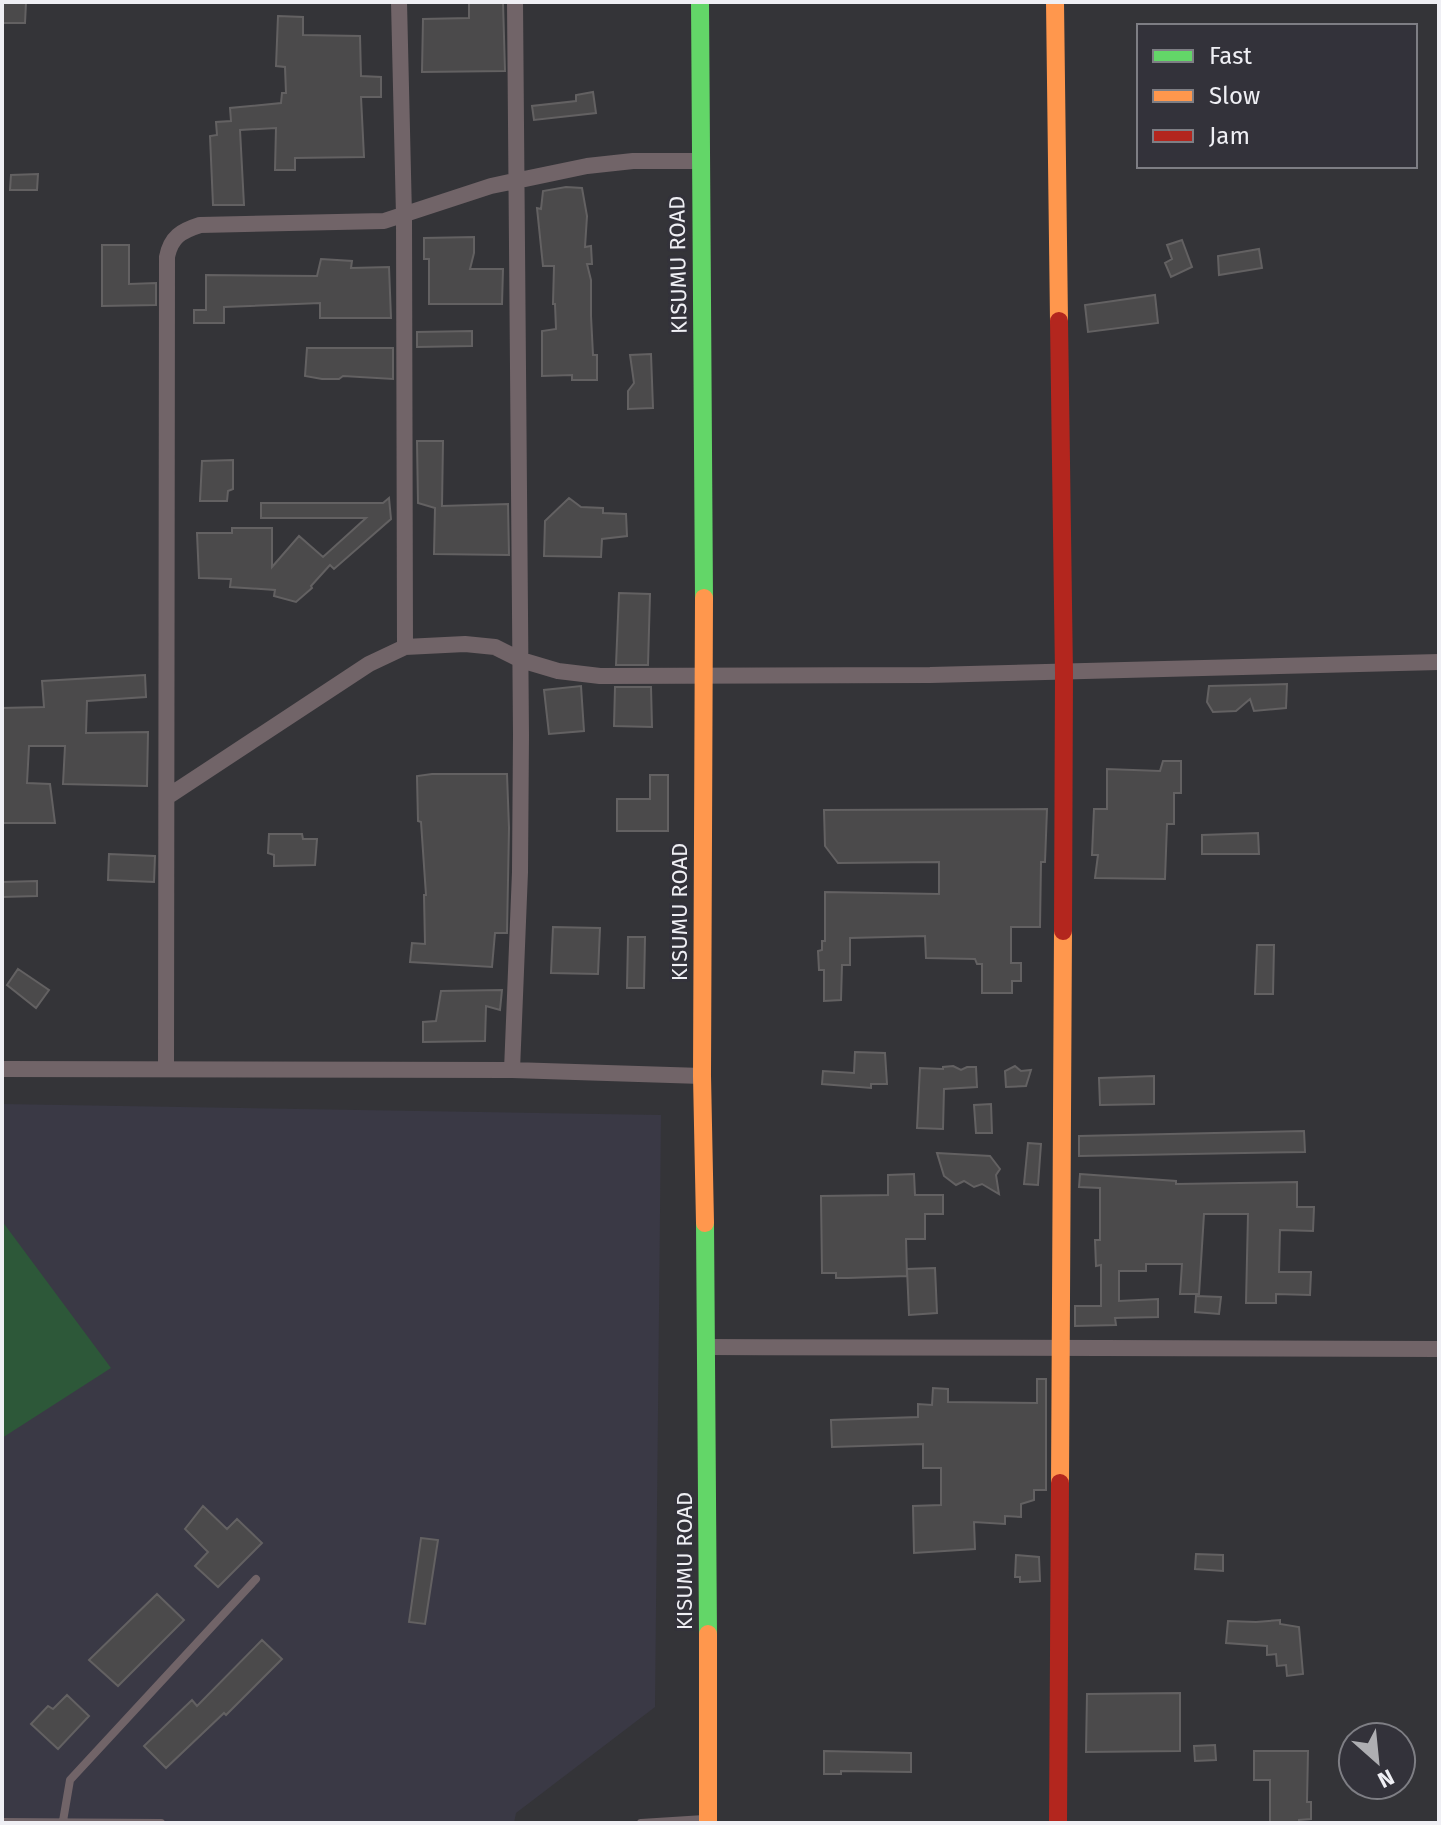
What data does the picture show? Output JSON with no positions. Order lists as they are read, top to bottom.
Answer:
{
  "streets": {
    "main road": ["KISUMU ROAD"]
  },
  "legend": ["Fast", "Slow", "Jam"],
  "north": "bottom right"
}
